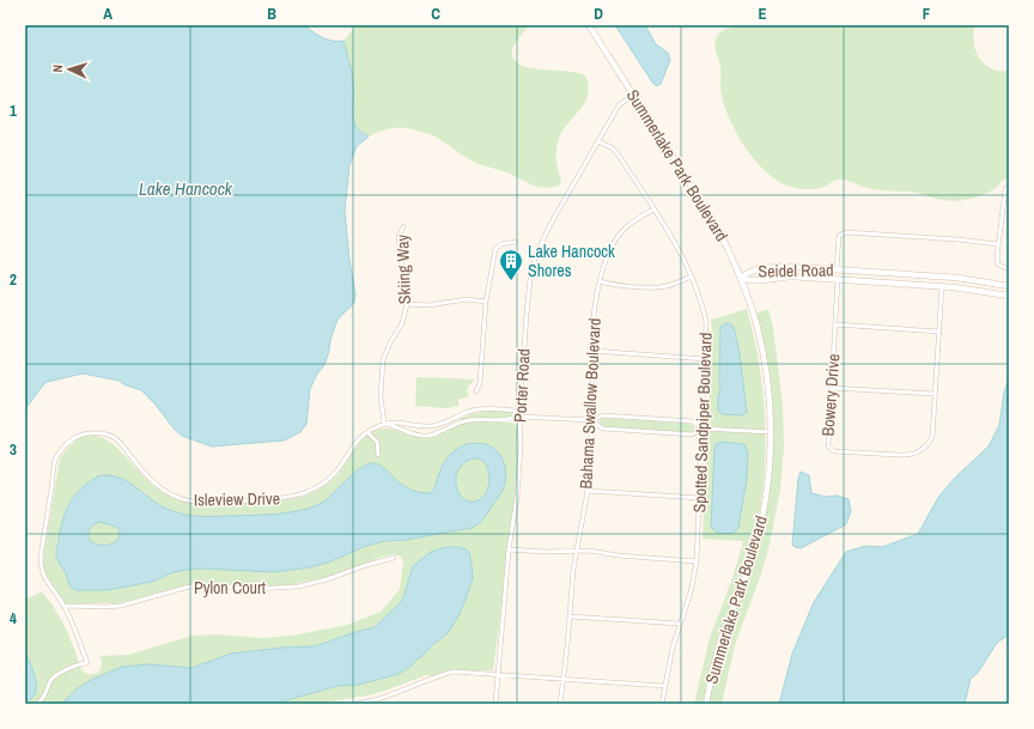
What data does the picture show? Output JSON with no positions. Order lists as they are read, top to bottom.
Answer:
{
  "streets": {
    "main road": ["Summerlake Park Boulevard", "Seidel Road"],
    "street": [
      "Skiing Way",
      "Porter Road",
      "Bowery Drive",
      "Bahama Swallow Boulevard",
      "Spotted Sandpiper Boulevard",
      "Isleview Drive",
      "Pylon Court"
    ]
  },
  "crossings": [
    ["Summerlake Park Boulevard", "Seidel Road"],
    ["Summerlake Park Boulevard", "Porter Road"],
    ["Skiing Way", "Isleview Drive"],
    ["Seidel Road", "Bowery Drive"],
    ["Porter Road", "Spotted Sandpiper Boulevard"],
    ["Porter Road", "Isleview Drive"],
    ["Bahama Swallow Boulevard", "Spotted Sandpiper Boulevard"],
    ["Isleview Drive", "Pylon Court"]
  ],
  "water": ["Lake Hancock"],
  "places": {
    "building": ["Lake Hancock Shores"]
  },
  "north": "left",
  "grid": {
    "columns": [
      "A",
      "B",
      "C",
      "D",
      "E",
      "F"
    ],
    "rows": [
      "1",
      "2",
      "3",
      "4"
    ]
  }
}
